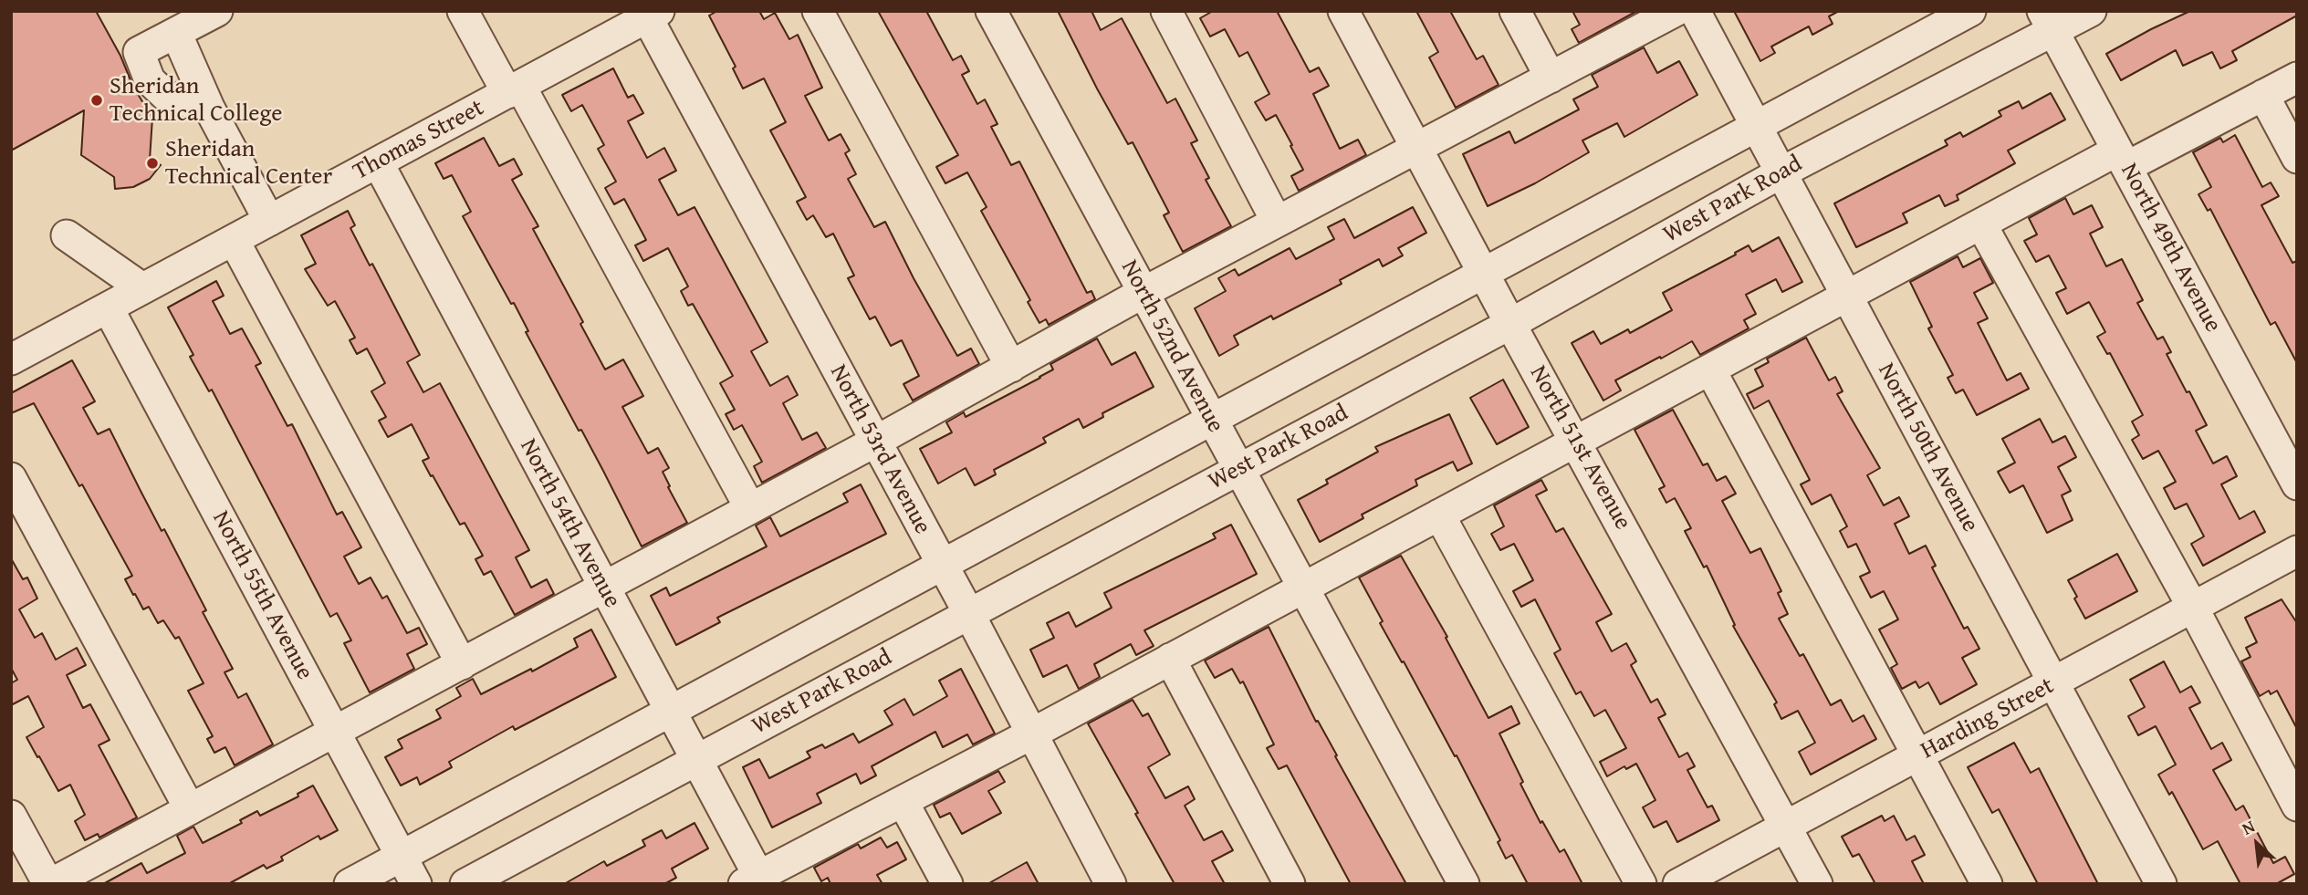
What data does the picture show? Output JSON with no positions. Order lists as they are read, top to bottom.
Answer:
{
  "streets": {
    "street": [
      "Thomas Street",
      "West Park Road",
      "North 49th Avenue",
      "North 52nd Avenue",
      "North 51st Avenue",
      "North 50th Avenue",
      "North 53rd Avenue",
      "North 54th Avenue",
      "North 55th Avenue",
      "Harding Street"
    ]
  },
  "crossings": [
    ["Thomas Street", "North 53rd Avenue"],
    ["Thomas Street", "North 54th Avenue"],
    ["Thomas Street", "North 55th Avenue"],
    ["West Park Road", "North 49th Avenue"],
    ["West Park Road", "North 52nd Avenue"],
    ["West Park Road", "North 51st Avenue"],
    ["West Park Road", "North 50th Avenue"],
    ["West Park Road", "North 53rd Avenue"],
    ["West Park Road", "North 54th Avenue"],
    ["North 51st Avenue", "Harding Street"],
    ["North 50th Avenue", "Harding Street"]
  ],
  "places": ["Sheridan Technical College", "Sheridan Technical Center"],
  "north": "top left"
}
